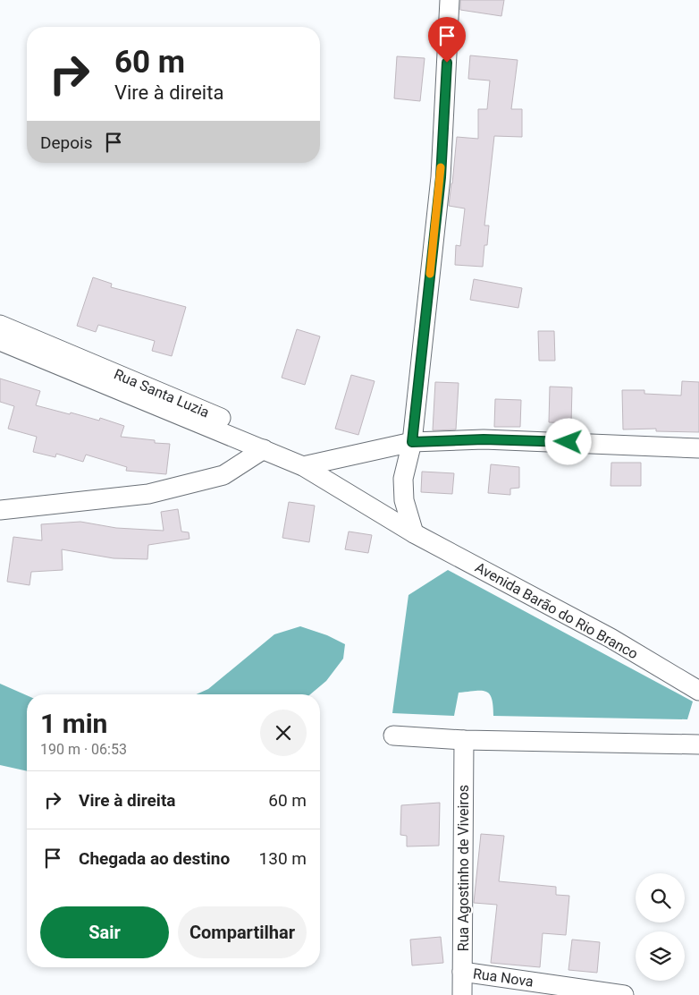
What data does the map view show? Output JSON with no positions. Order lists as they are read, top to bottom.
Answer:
{
  "streets": {
    "street": [
      "Rua Santa Luzia",
      "Avenida Barão do Rio Branco",
      "Rua Agostinho de Viveiros",
      "Rua Nova"
    ]
  },
  "crossings": [
    ["Rua Santa Luzia", "Avenida Barão do Rio Branco"],
    ["Rua Agostinho de Viveiros", "Rua Nova"]
  ],
  "page": {
    "turn": ["60 m", "Vire à direita"],
    "then": "Depois",
    "heading": ["1 min", "190 m · 06:53"],
    "list": [
      {
        "name": "Vire à direita",
        "value": "60 m"
      },
      {
        "name": "Chegada ao destino",
        "value": "130 m"
      }
    ],
    "buttons": ["Sair", "Compartilhar"]
  }
}
